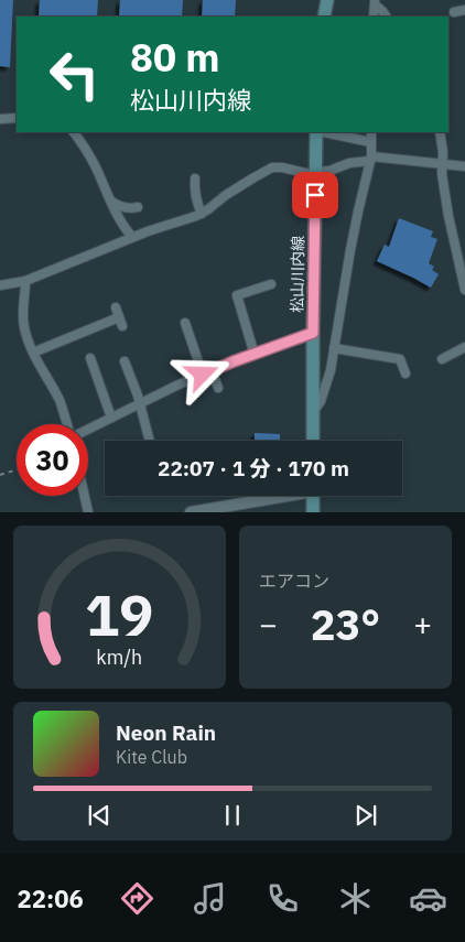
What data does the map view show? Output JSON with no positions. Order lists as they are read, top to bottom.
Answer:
{
  "streets": {
    "main road": ["松山川内線"]
  },
  "page": {
    "turn": ["80 m", "松山川内線"],
    "limit": "30",
    "trip": "22:07 · 1 分 · 170 m",
    "tile": "エアコン",
    "heat": ["−", "23°", "+"],
    "song": ["Neon Rain", "Kite Club"],
    "tabs": "22:06",
    "gauge": ["19", "km/h"]
  }
}
